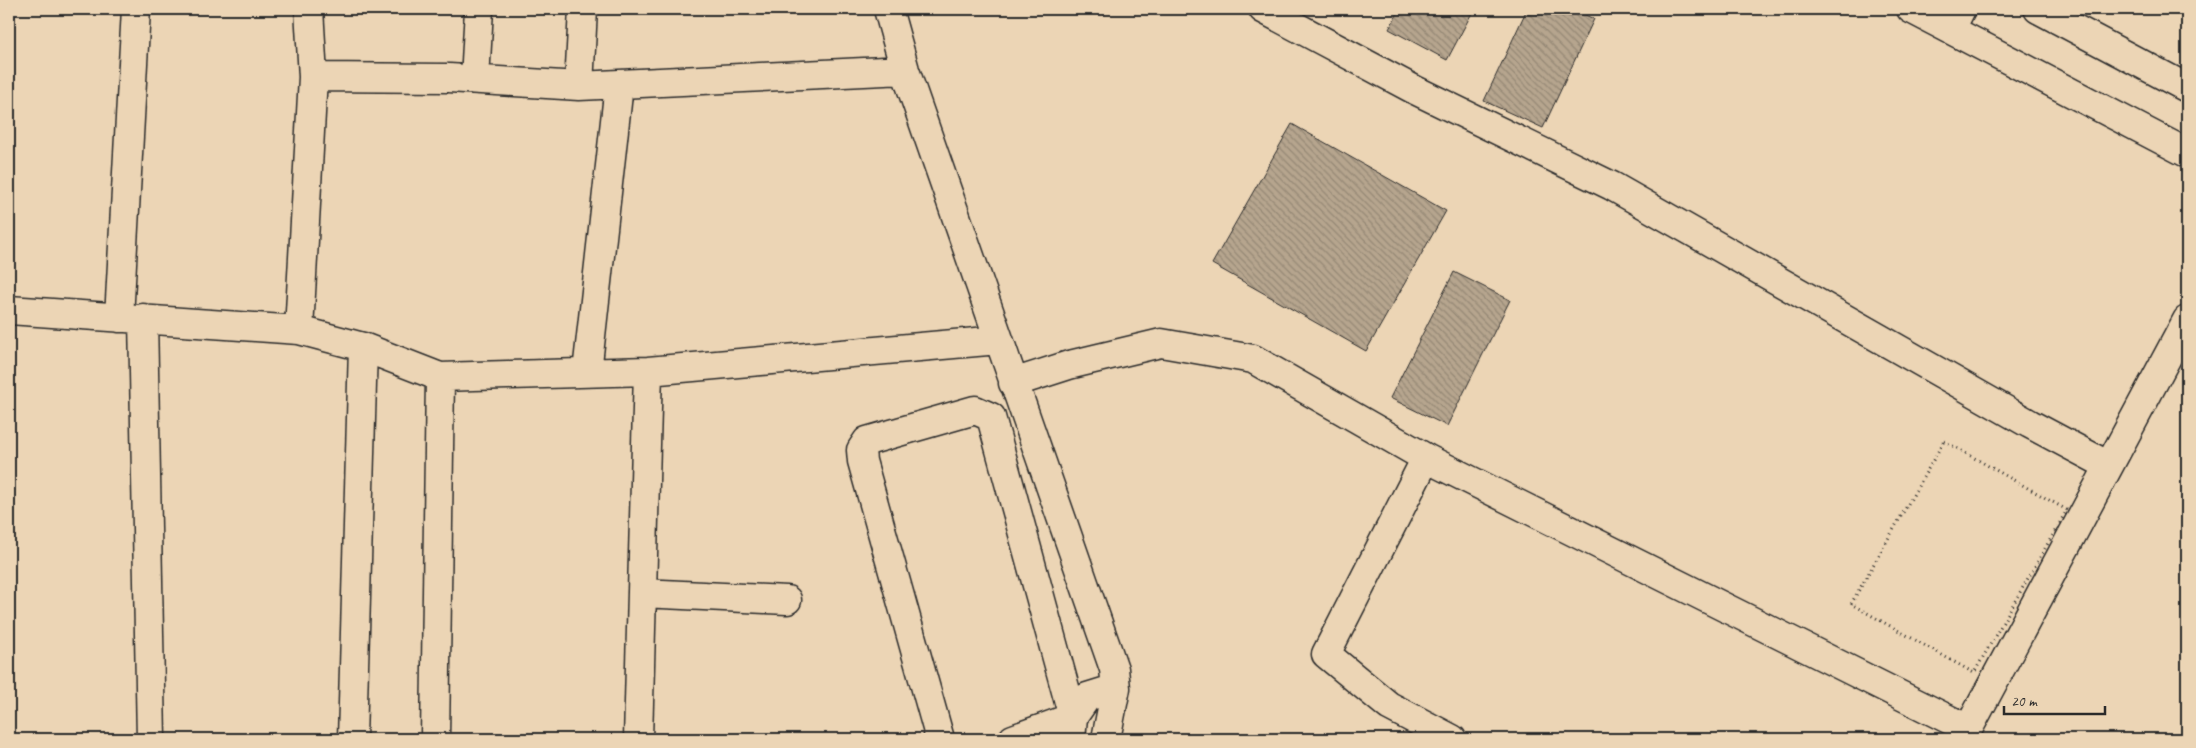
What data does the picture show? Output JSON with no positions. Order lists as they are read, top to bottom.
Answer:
{
  "scale_bar": "20 m"
}
